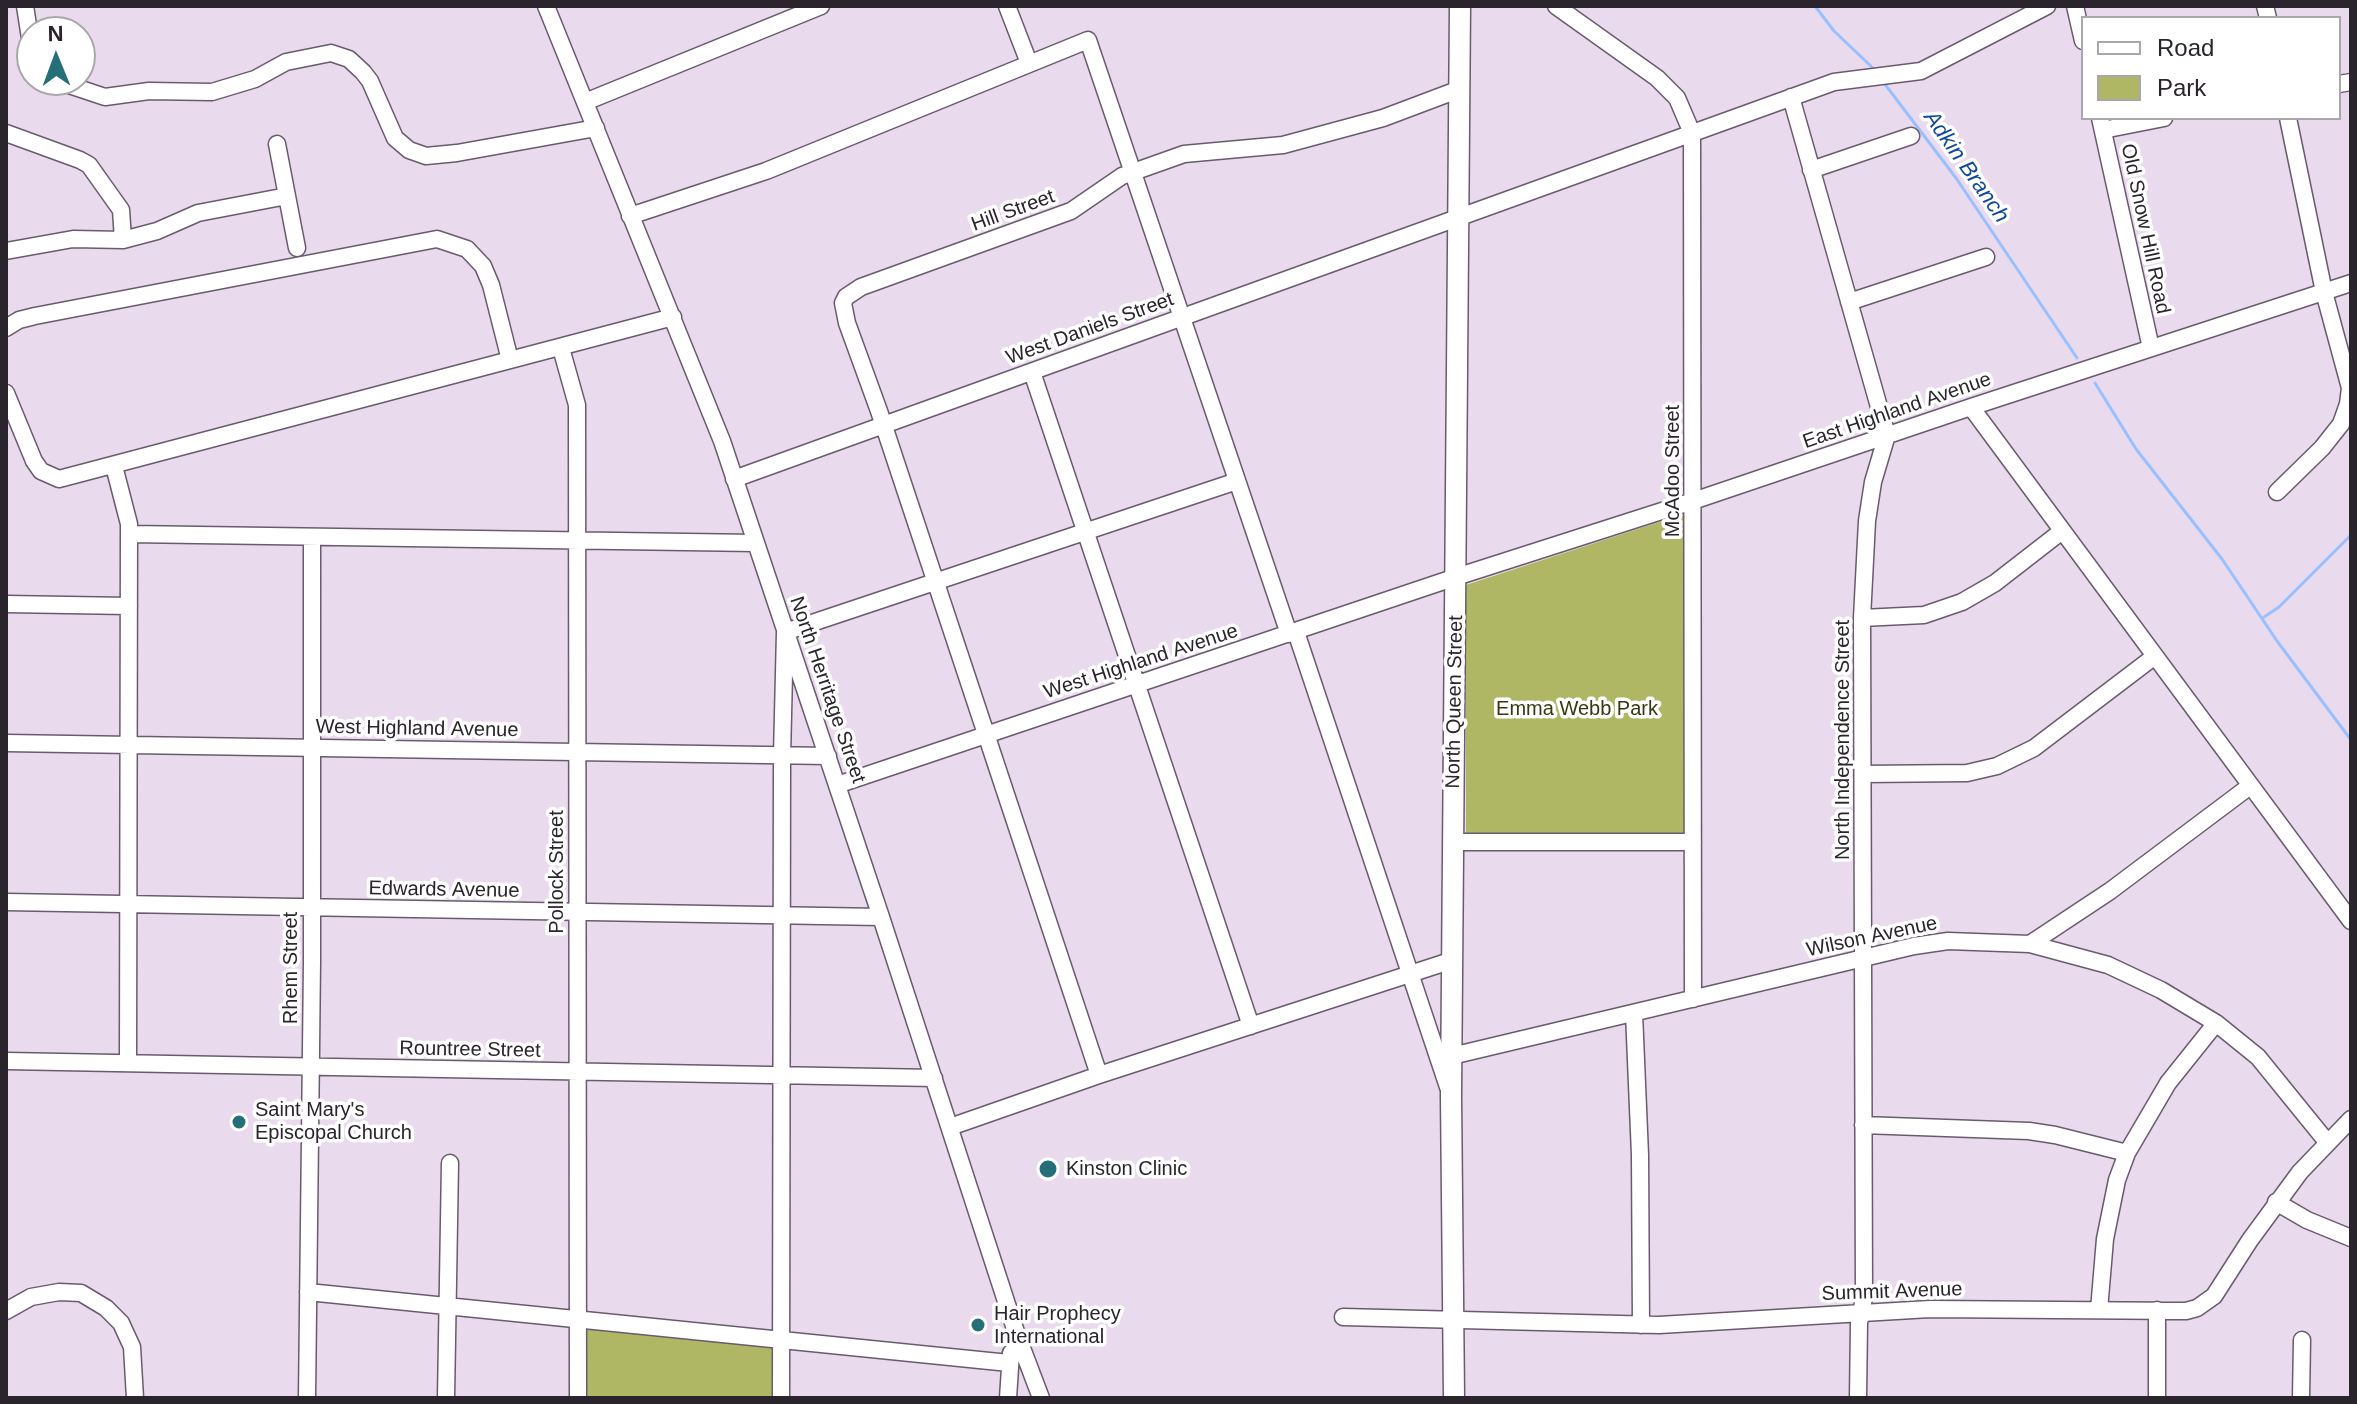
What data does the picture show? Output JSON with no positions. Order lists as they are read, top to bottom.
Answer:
{
  "streets": {
    "main road": ["North Queen Street"],
    "street": [
      "Hill Street",
      "Old Snow Hill Road",
      "West Daniels Street",
      "East Highland Avenue",
      "McAdoo Street",
      "West Highland Avenue",
      "North Herritage Street",
      "North Independence Street",
      "Pollock Street",
      "Edwards Avenue",
      "Wilson Avenue",
      "Rhem Street",
      "Rountree Street",
      "Summit Avenue"
    ]
  },
  "crossings": [
    ["Hill Street", "West Daniels Street"],
    ["Hill Street", "North Queen Street"],
    ["Old Snow Hill Road", "East Highland Avenue"],
    ["West Daniels Street", "McAdoo Street"],
    ["West Daniels Street", "North Herritage Street"],
    ["West Daniels Street", "North Queen Street"],
    ["East Highland Avenue", "McAdoo Street"],
    ["East Highland Avenue", "West Highland Avenue"],
    ["East Highland Avenue", "North Queen Street"],
    ["East Highland Avenue", "North Independence Street"],
    ["McAdoo Street", "Wilson Avenue"],
    ["West Highland Avenue", "North Herritage Street"],
    ["West Highland Avenue", "North Queen Street"],
    ["West Highland Avenue", "Pollock Street"],
    ["West Highland Avenue", "Rhem Street"],
    ["North Herritage Street", "Edwards Avenue"],
    ["North Herritage Street", "Rountree Street"],
    ["North Queen Street", "Summit Avenue"],
    ["North Independence Street", "Wilson Avenue"],
    ["North Independence Street", "Summit Avenue"],
    ["Pollock Street", "Edwards Avenue"],
    ["Pollock Street", "Rountree Street"],
    ["Edwards Avenue", "Rhem Street"],
    ["Wilson Avenue", "Summit Avenue"],
    ["Rhem Street", "Rountree Street"]
  ],
  "water": ["Adkin Branch"],
  "parks": ["Emma Webb Park"],
  "places": ["Saint Mary's Episcopal Church", "Kinston Clinic", "Hair Prophecy International"],
  "legend": ["Road", "Park"],
  "north": "top"
}
